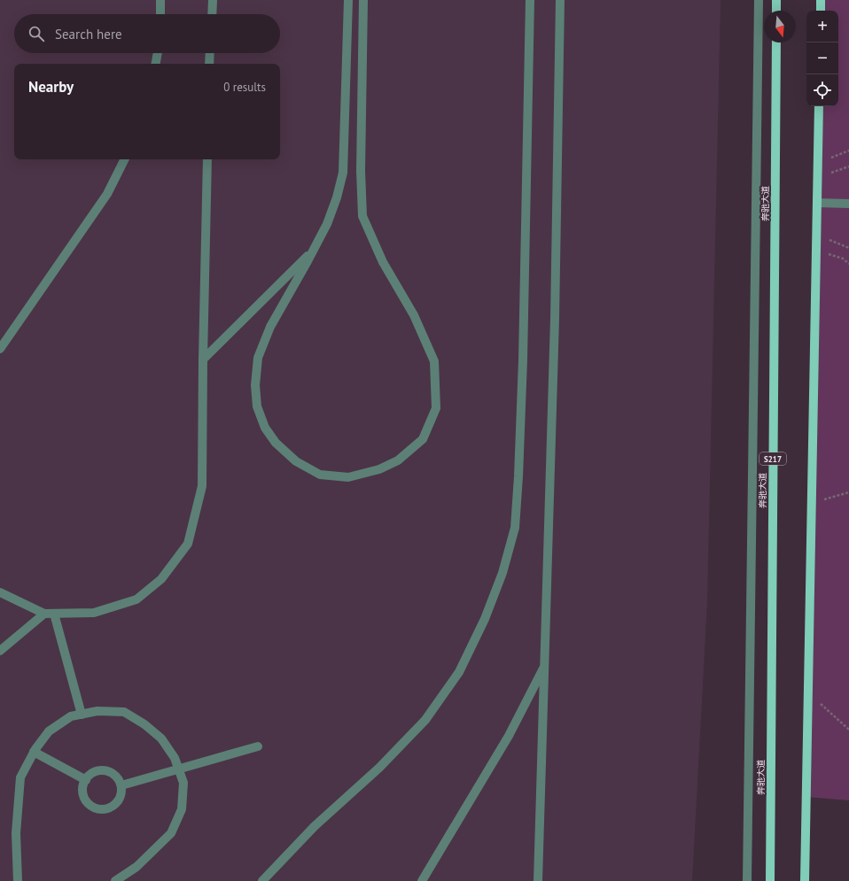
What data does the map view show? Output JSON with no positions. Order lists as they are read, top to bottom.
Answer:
{
  "streets": {
    "main road": ["奔驰大道", "S217"]
  },
  "north": "bottom",
  "page": {
    "map_buttons": ["+", "−"],
    "search": "Search here",
    "heading": ["Nearby", "0 results"]
  }
}
